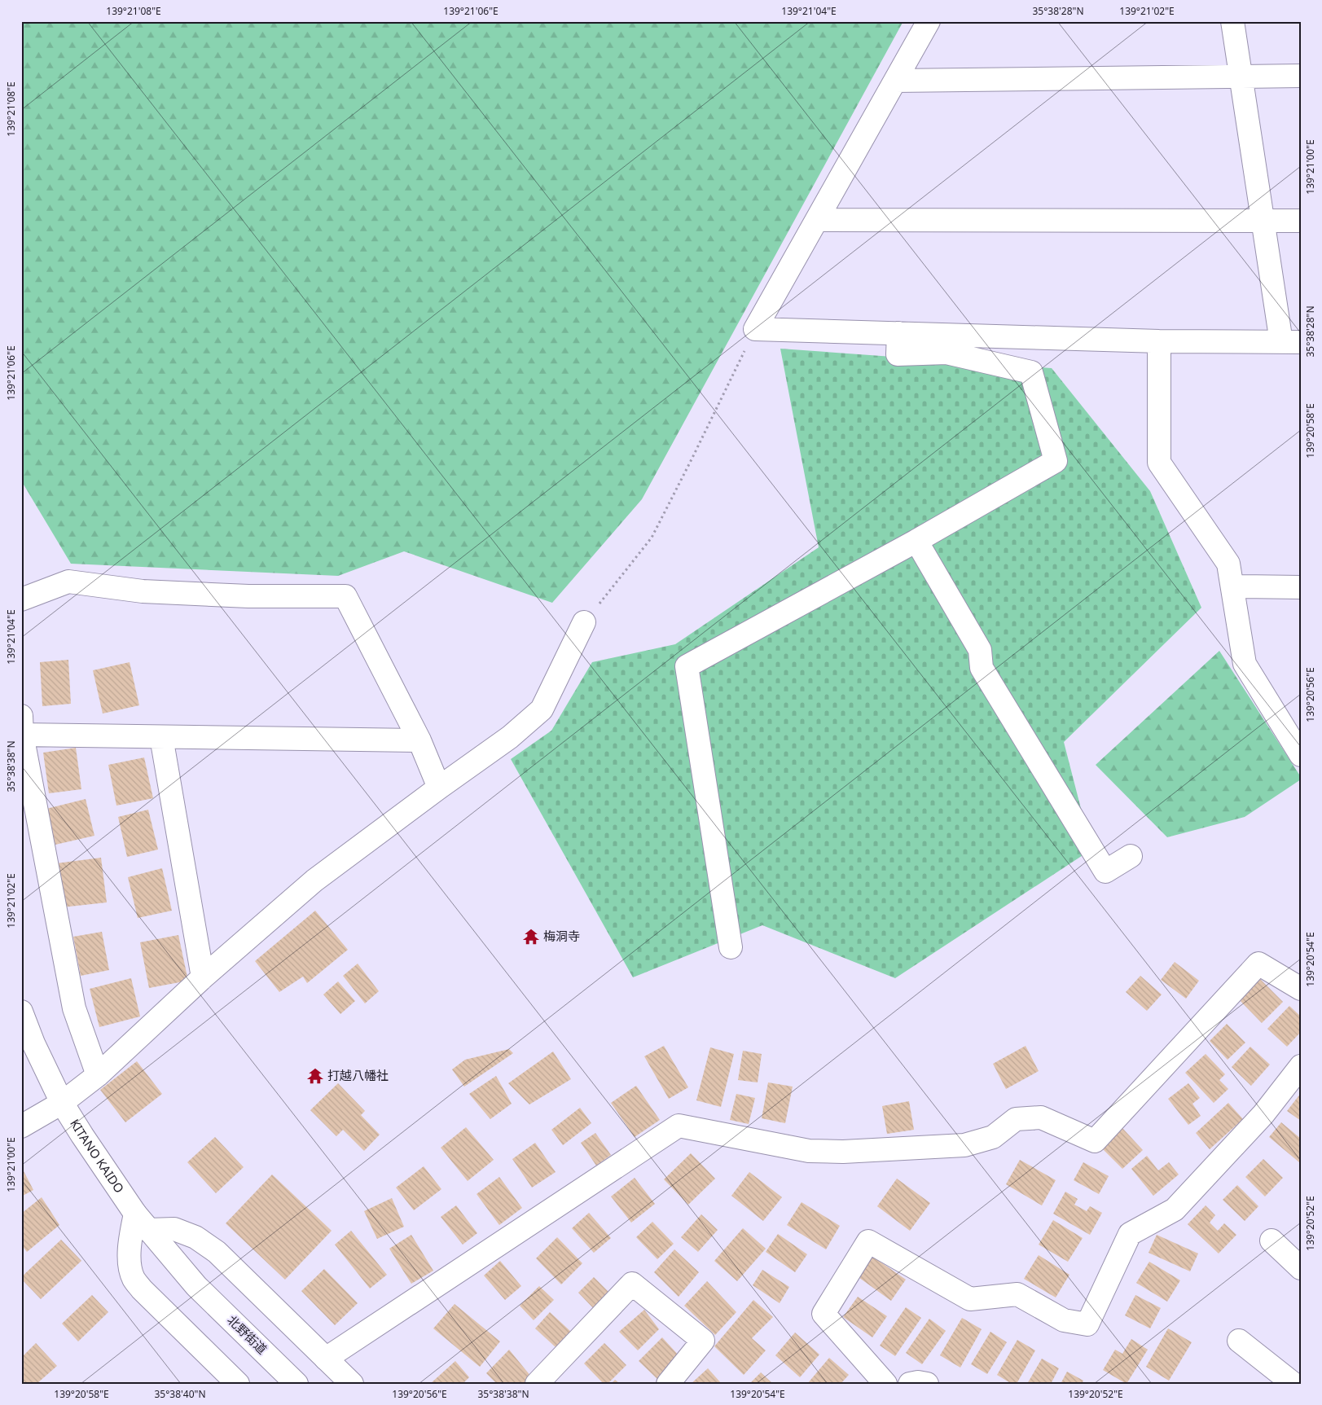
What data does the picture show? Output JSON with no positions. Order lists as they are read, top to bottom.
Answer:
{
  "streets": {
    "street": ["KITANO KAIDO"]
  },
  "places": {
    "temple": ["梅洞寺", "打越八幡社"]
  },
  "coordinates": [
    "139°21'08\"E",
    "139°21'06\"E",
    "139°21'04\"E",
    "35°38'28\"N",
    "139°21'02\"E",
    "139°21'00\"E",
    "139°20'58\"E",
    "139°20'56\"E",
    "35°38'38\"N",
    "139°20'54\"E",
    "139°20'52\"E",
    "35°38'40\"N"
  ]
}
